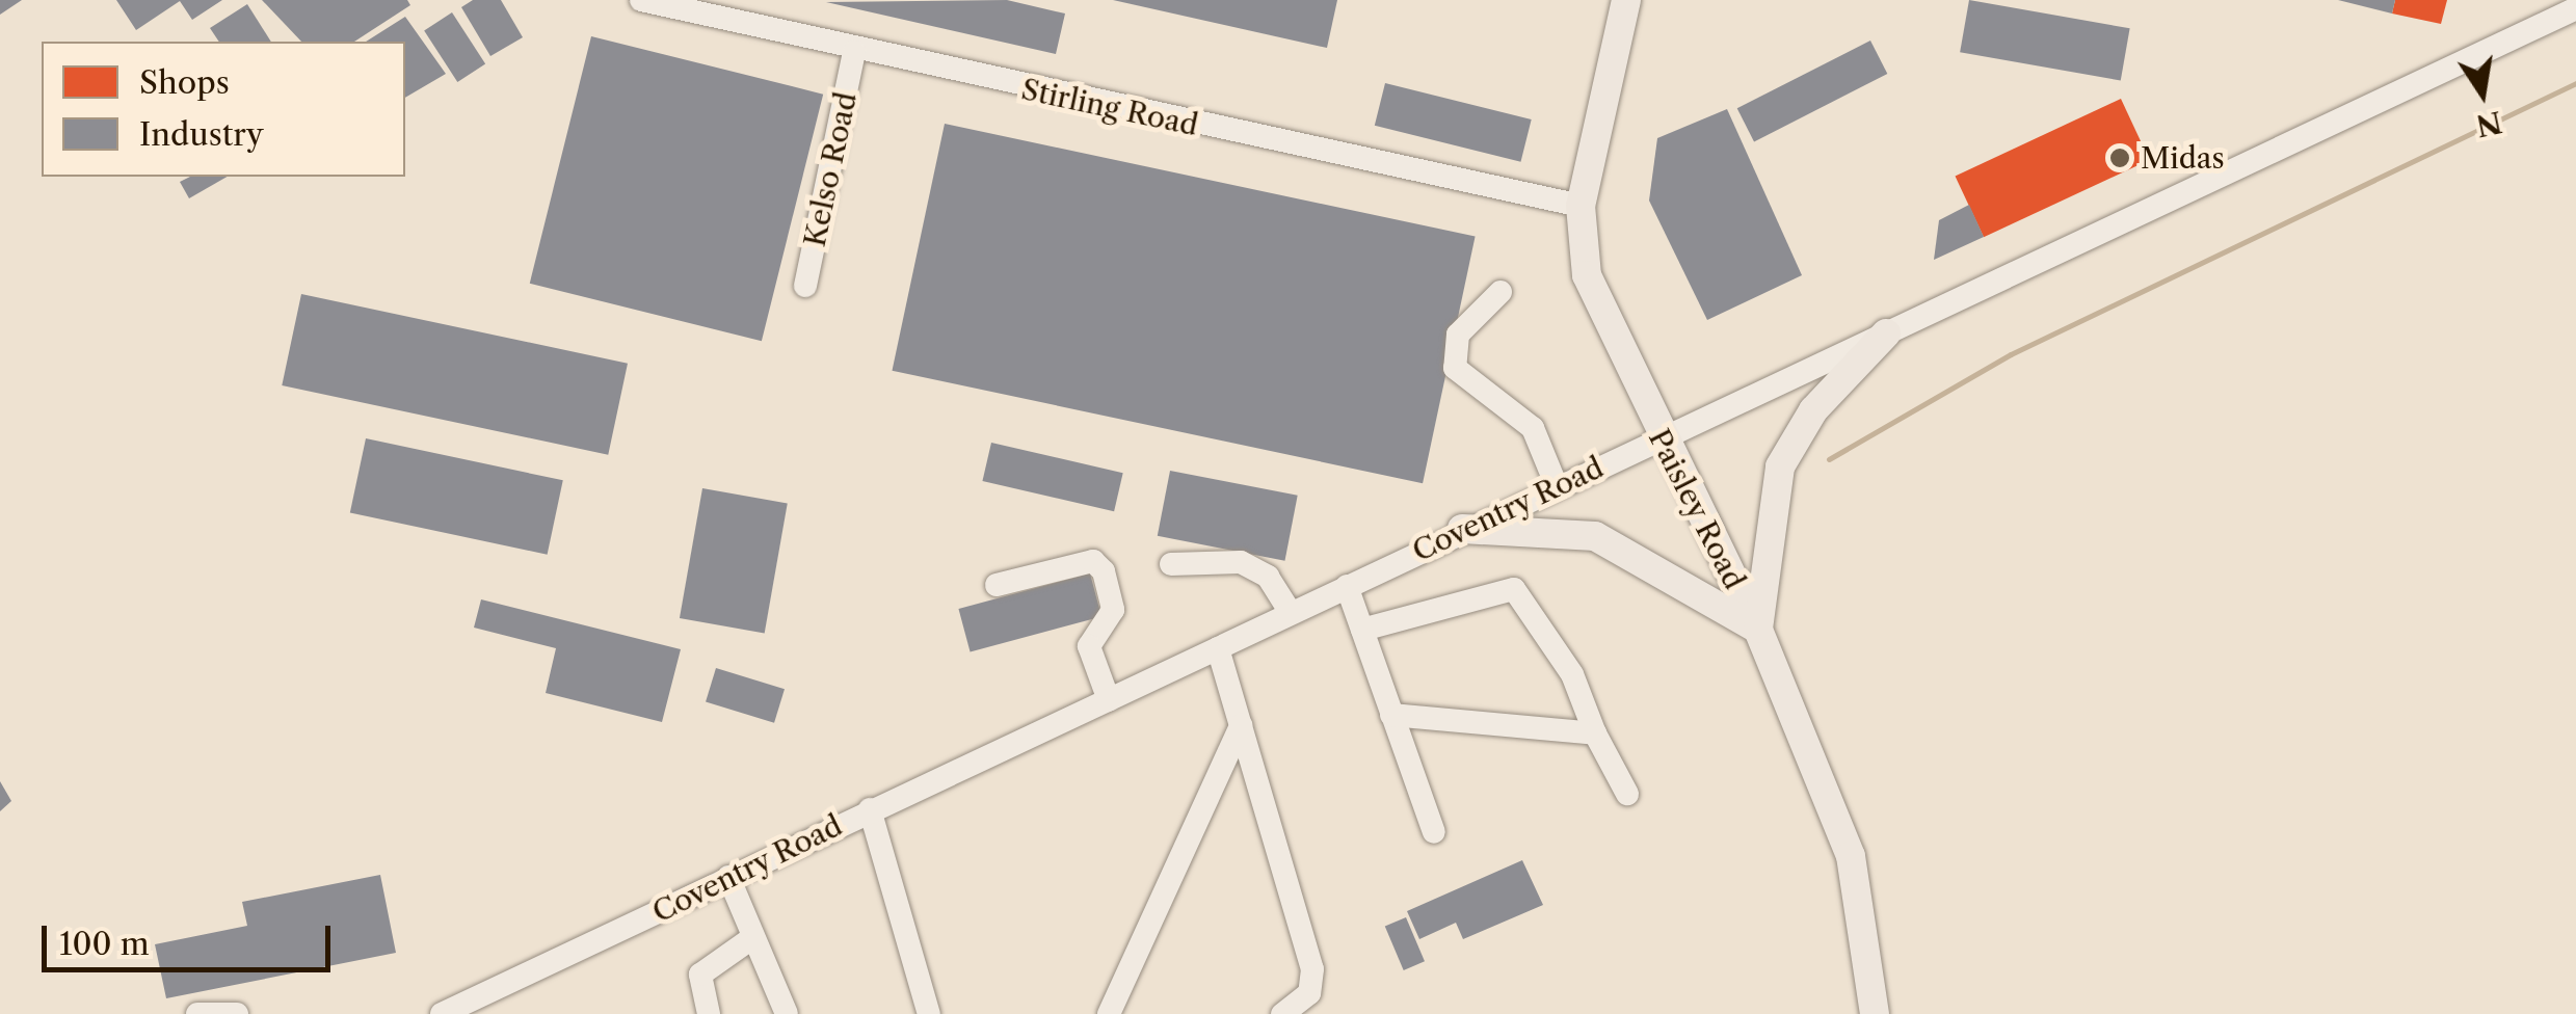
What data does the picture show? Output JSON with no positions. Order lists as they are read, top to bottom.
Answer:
{
  "streets": {
    "main road": ["Paisley Road"],
    "street": ["Stirling Road", "Kelso Road", "Coventry Road"]
  },
  "crossings": [
    ["Stirling Road", "Kelso Road"],
    ["Stirling Road", "Paisley Road"],
    ["Coventry Road", "Paisley Road"]
  ],
  "places": ["Midas"],
  "legend": ["Shops", "Industry"],
  "scale_bar": "100 m",
  "north": "bottom"
}
